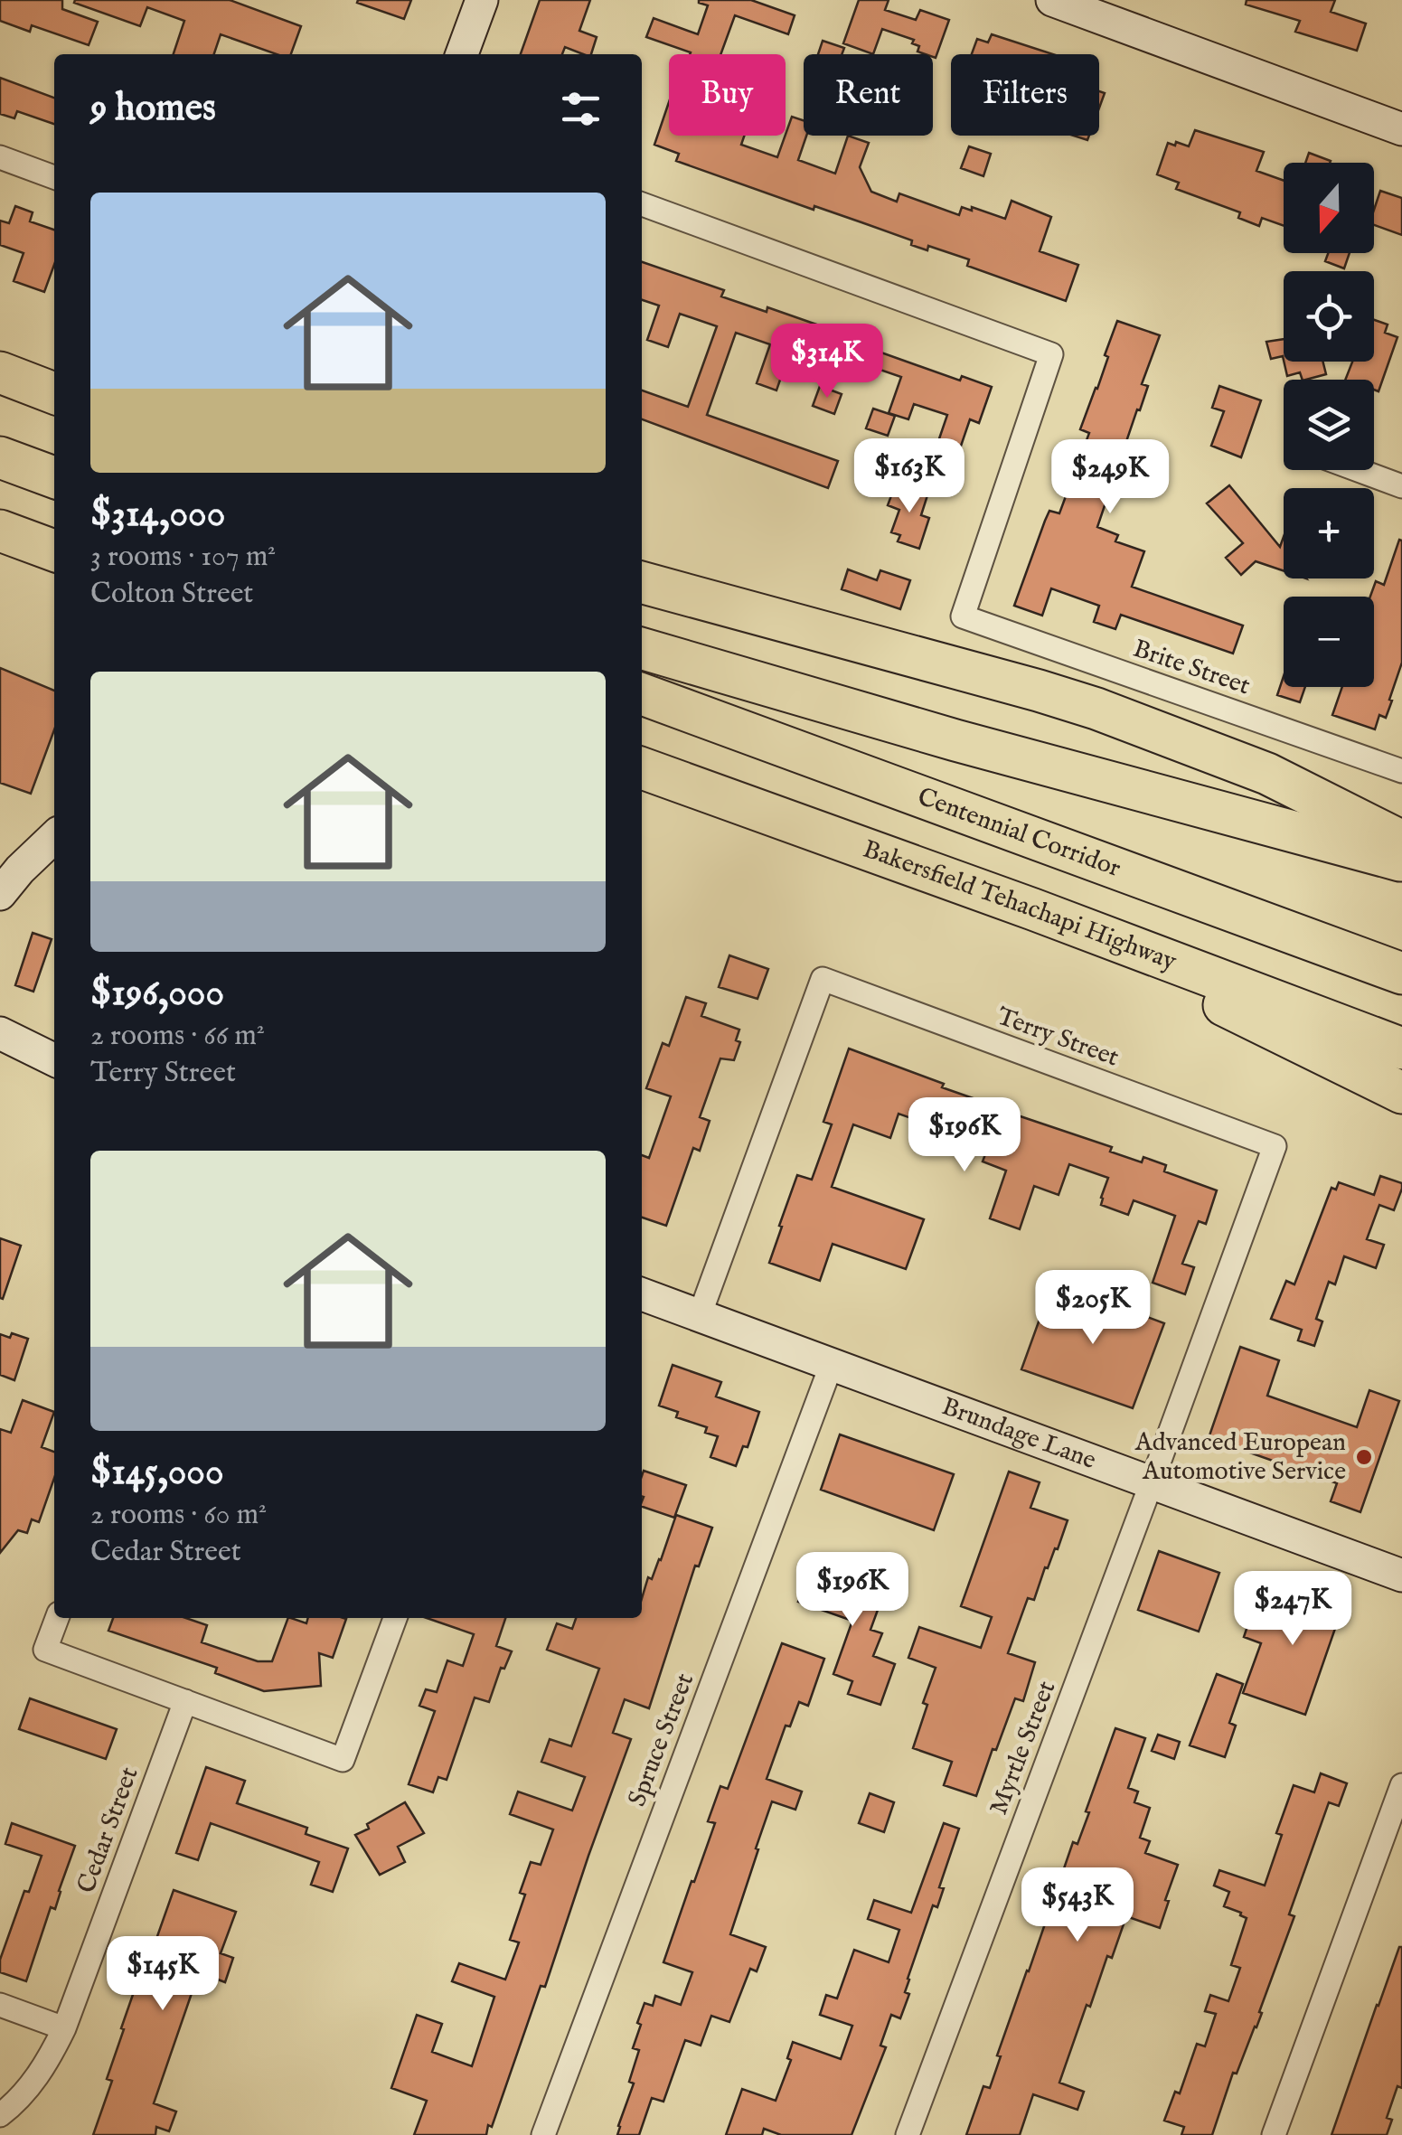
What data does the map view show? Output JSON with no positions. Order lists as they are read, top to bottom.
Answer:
{
  "streets": {
    "highway": ["Centennial Corridor", "Bakersfield Tehachapi Highway"],
    "main road": ["Brundage Lane"],
    "street": [
      "Brite Street",
      "Terry Street",
      "Spruce Street",
      "Myrtle Street",
      "Cedar Street"
    ]
  },
  "crossings": [
    ["Terry Street", "Brundage Lane"],
    ["Terry Street", "Myrtle Street"],
    ["Brundage Lane", "Spruce Street"],
    ["Brundage Lane", "Myrtle Street"]
  ],
  "places": ["Advanced European Automotive Service"],
  "north": "bottom",
  "page": {
    "chip": ["Buy", "Rent", "Filters"],
    "heading": "9 homes",
    "map_buttons": ["+", "−"],
    "list": [
      {
        "name": "$314,000",
        "note": "3 rooms · 107 m² · Colton Street"
      },
      {
        "name": "$196,000",
        "note": "2 rooms · 66 m² · Terry Street"
      },
      {
        "name": "$145,000",
        "note": "2 rooms · 60 m² · Cedar Street"
      }
    ],
    "price": [
      "$314K",
      "$163K",
      "$249K",
      "$196K",
      "$205K",
      "$196K",
      "$247K",
      "$543K",
      "$145K"
    ]
  }
}
